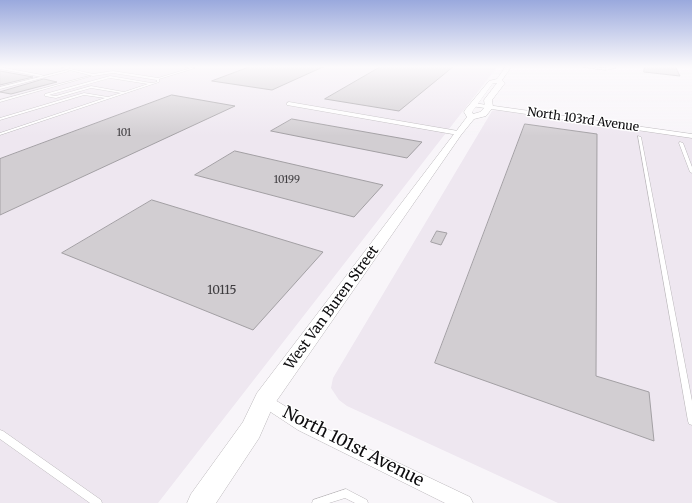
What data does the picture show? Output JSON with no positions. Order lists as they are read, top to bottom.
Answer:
{
  "streets": {
    "main road": ["West Van Buren Street"],
    "street": ["North 103rd Avenue", "North 101st Avenue"]
  },
  "crossings": [
    ["North 103rd Avenue", "West Van Buren Street"],
    ["West Van Buren Street", "North 101st Avenue"]
  ],
  "house_numbers": ["101", "10199", "10115"]
}
